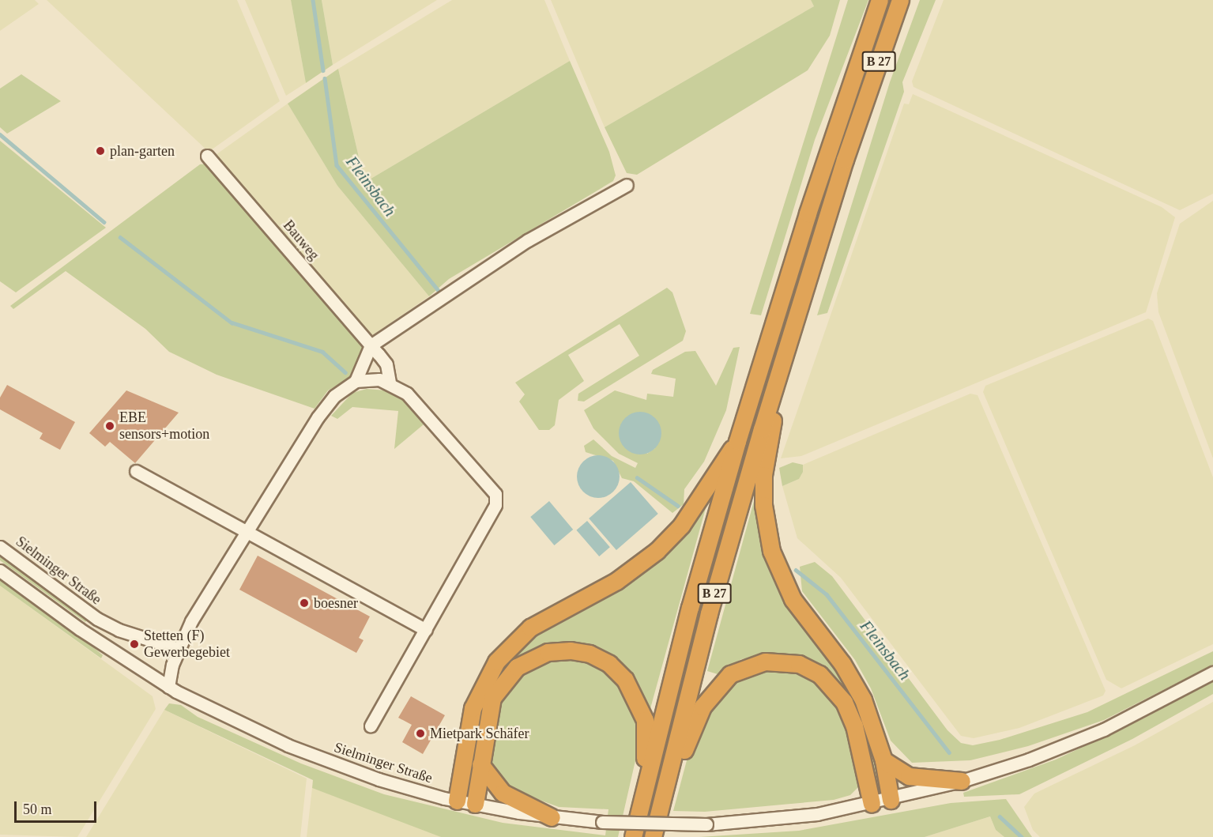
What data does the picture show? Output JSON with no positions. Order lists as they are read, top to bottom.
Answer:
{
  "streets": {
    "highway": ["B 27"],
    "street": ["Bauweg", "Sielminger Straße"]
  },
  "water": ["Fleinsbach"],
  "places": [
    "plan-garten",
    "EBE sensors+motion",
    "boesner",
    "Stetten (F) Gewerbegebiet",
    "Mietpark Schäfer"
  ],
  "scale_bar": "50 m"
}
